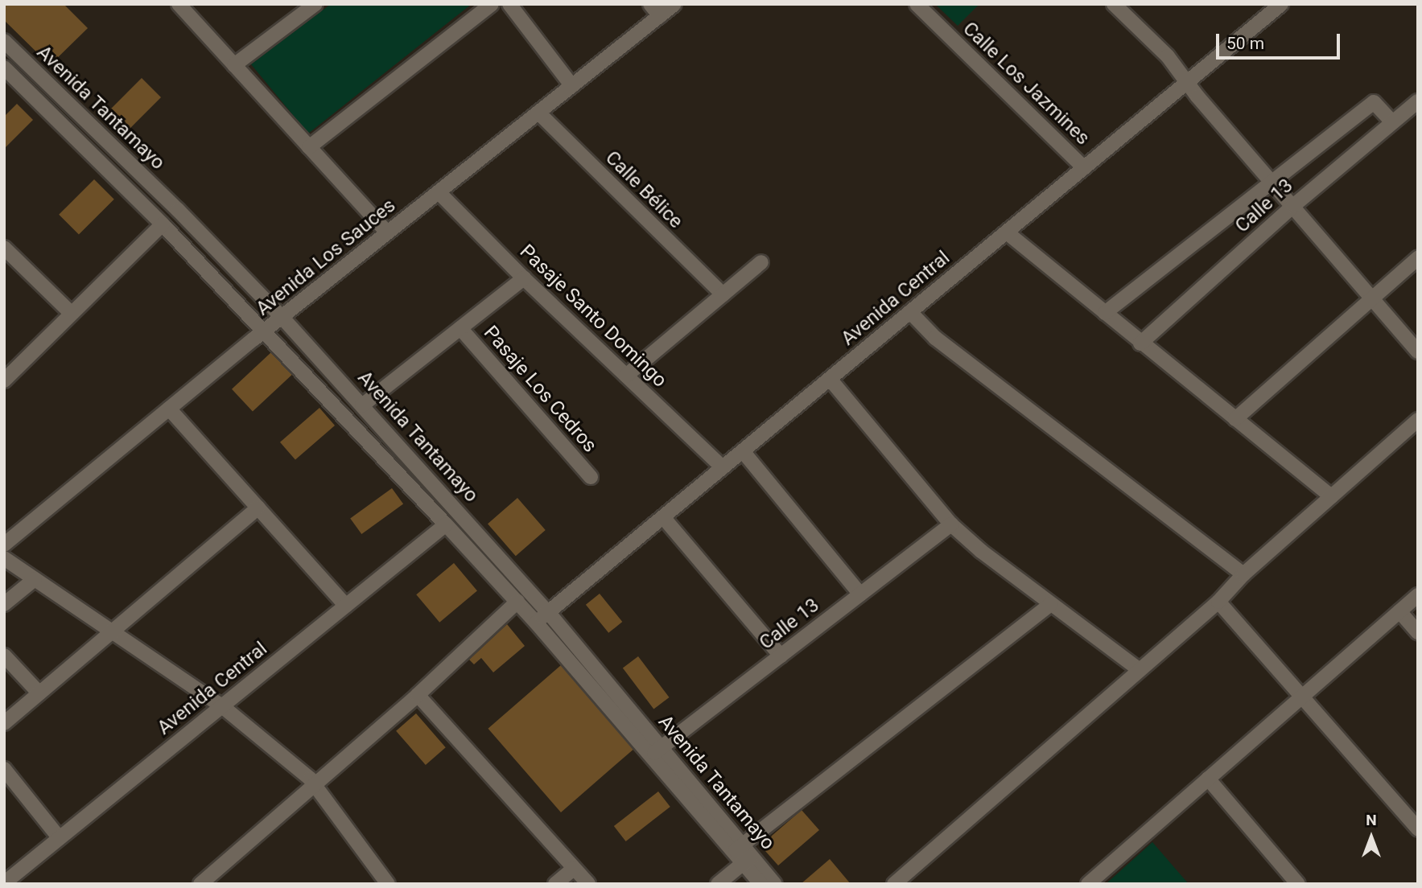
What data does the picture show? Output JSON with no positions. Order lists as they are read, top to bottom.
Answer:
{
  "streets": {
    "street": [
      "Calle Los Jazmines",
      "Avenida Tantamayo",
      "Calle Bélice",
      "Calle 13",
      "Avenida Los Sauces",
      "Avenida Central",
      "Pasaje Santo Domingo",
      "Pasaje Los Cedros"
    ]
  },
  "crossings": [
    ["Calle Los Jazmines", "Avenida Central"],
    ["Avenida Tantamayo", "Calle 13"],
    ["Avenida Tantamayo", "Avenida Los Sauces"],
    ["Avenida Tantamayo", "Avenida Central"],
    ["Calle Bélice", "Avenida Los Sauces"],
    ["Avenida Los Sauces", "Pasaje Santo Domingo"],
    ["Avenida Central", "Pasaje Santo Domingo"]
  ],
  "scale_bar": "50 m",
  "north": "top"
}
